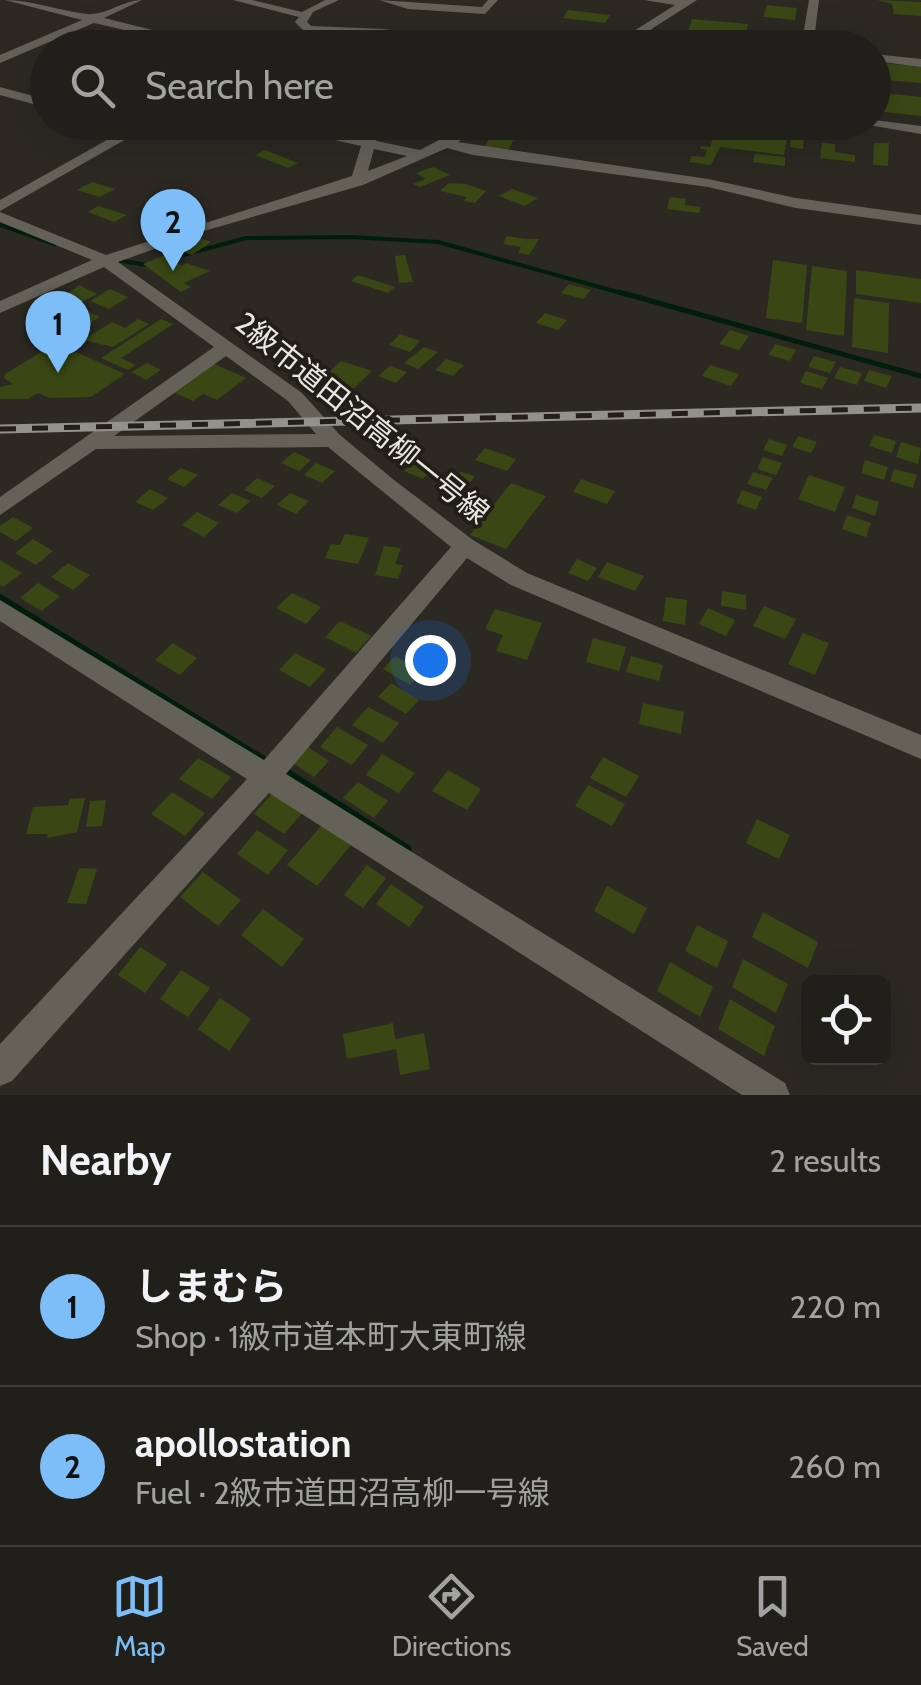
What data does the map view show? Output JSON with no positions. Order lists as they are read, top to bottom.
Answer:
{
  "streets": {
    "street": ["2級市道田沼高柳一号線"]
  },
  "page": {
    "search": "Search here",
    "pins": ["2", "1"],
    "heading": ["Nearby", "2 results"],
    "list": [
      {
        "mark": "1",
        "name": "しまむら",
        "note": "Shop · 1級市道本町大東町線",
        "value": "220 m"
      },
      {
        "mark": "2",
        "name": "apollostation",
        "note": "Fuel · 2級市道田沼高柳一号線",
        "value": "260 m"
      }
    ],
    "nav": ["Map", "Directions", "Saved"]
  }
}
